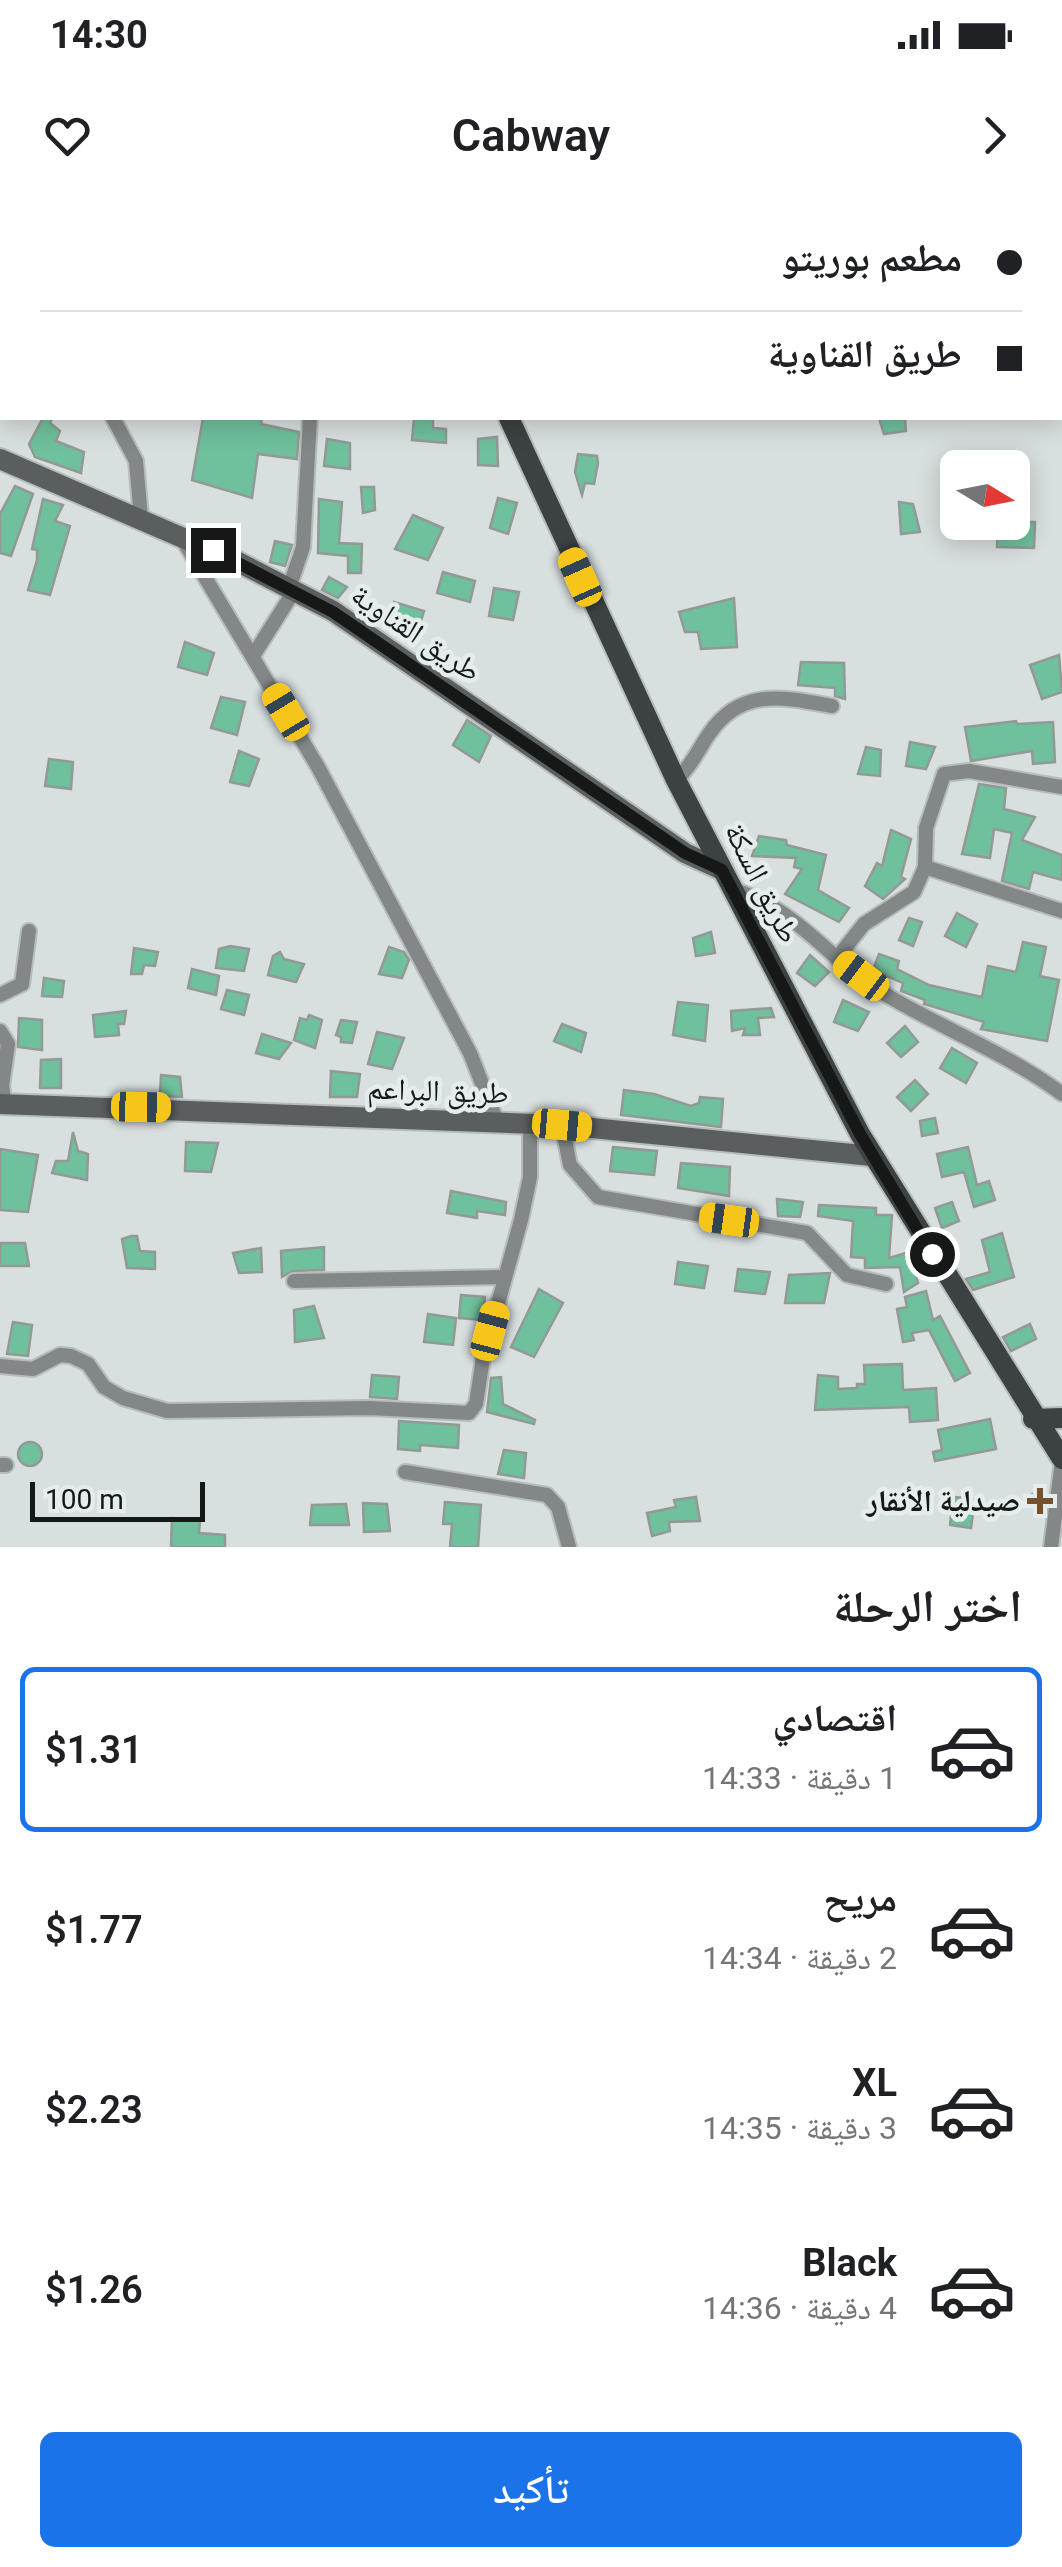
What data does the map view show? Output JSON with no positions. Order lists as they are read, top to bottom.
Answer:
{
  "streets": {
    "main road": ["طريق السكة"],
    "street": ["طريق القناوية", "طريق البراعم"]
  },
  "crossings": [
    ["طريق القناوية", "طريق السكة"],
    ["طريق السكة", "طريق البراعم"]
  ],
  "places": {
    "health": ["صيدلية الأنقار"]
  },
  "scale_bar": "100 m",
  "north": "right",
  "page": {
    "status": "14:30",
    "header": "Cabway",
    "banner": ["مطعم بوريتو", "طريق القناوية"],
    "scale": "100 m",
    "heading": "اختر الرحلة",
    "list": [
      {
        "name": "اقتصادي",
        "note": "1 دقيقة · 14:33",
        "value": "$1.31"
      },
      {
        "name": "مريح",
        "note": "2 دقيقة · 14:34",
        "value": "$1.77"
      },
      {
        "name": "XL",
        "note": "3 دقيقة · 14:35",
        "value": "$2.23"
      },
      {
        "name": "Black",
        "note": "4 دقيقة · 14:36",
        "value": "$1.26"
      }
    ],
    "buttons": "تأكيد"
  }
}
